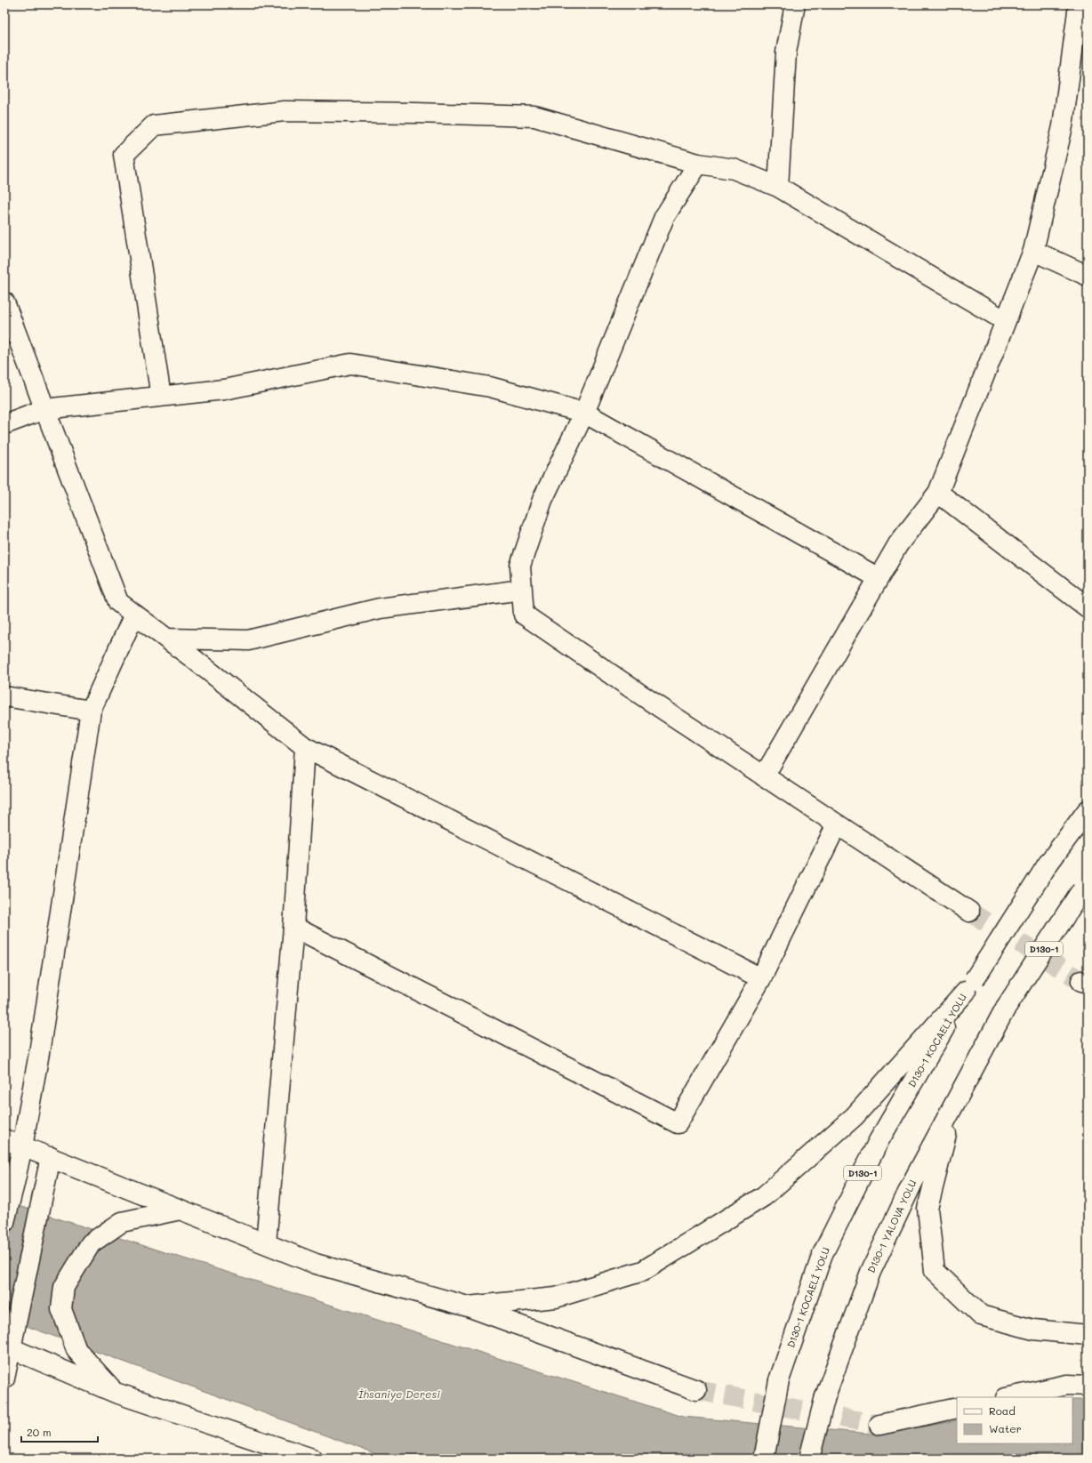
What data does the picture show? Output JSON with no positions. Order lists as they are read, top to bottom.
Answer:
{
  "streets": {
    "main road": ["D130-1", "D130-1 KOCAELİ YOLU", "D130-1 YALOVA YOLU"]
  },
  "crossings": [
    ["D130-1", "D130-1 KOCAELİ YOLU"]
  ],
  "water": ["İhsaniye Deresi"],
  "legend": ["Road", "Water"],
  "scale_bar": "20 m"
}
